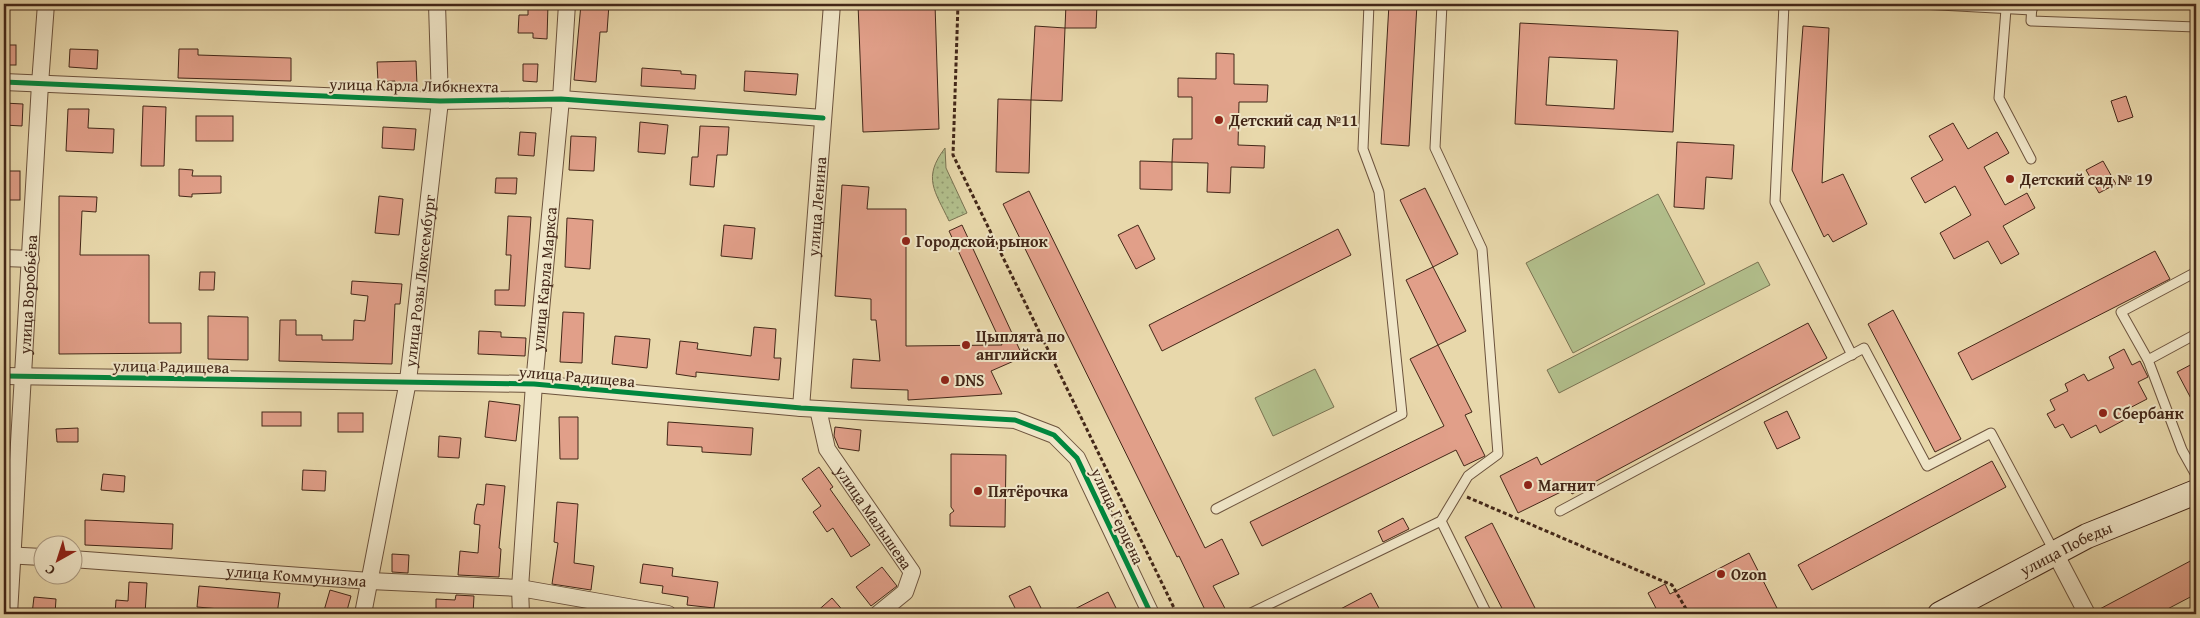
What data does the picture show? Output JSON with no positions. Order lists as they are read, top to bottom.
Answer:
{
  "streets": {
    "street": [
      "улица Карла Либкнехта",
      "улица Ленина",
      "улица Карла Маркса",
      "улица Розы Люксембург",
      "улица Воробьёва",
      "улица Радищева",
      "улица Герцена",
      "улица Малышева",
      "улица Победы",
      "улица Коммунизма"
    ]
  },
  "crossings": [
    ["улица Карла Либкнехта", "улица Ленина"],
    ["улица Карла Либкнехта", "улица Карла Маркса"],
    ["улица Карла Либкнехта", "улица Розы Люксембург"],
    ["улица Карла Либкнехта", "улица Воробьёва"],
    ["улица Ленина", "улица Радищева"],
    ["улица Карла Маркса", "улица Радищева"],
    ["улица Карла Маркса", "улица Коммунизма"],
    ["улица Розы Люксембург", "улица Радищева"],
    ["улица Розы Люксембург", "улица Коммунизма"],
    ["улица Воробьёва", "улица Радищева"],
    ["улица Радищева", "улица Герцена"],
    ["улица Радищева", "улица Малышева"]
  ],
  "places": [
    "Детский сад №11",
    "Детский сад № 19",
    "Городской рынок",
    "Цыплята по английски",
    "DNS",
    "Сбербанк",
    "Магнит",
    "Пятёрочка",
    "Ozon"
  ],
  "north": "bottom left"
}
